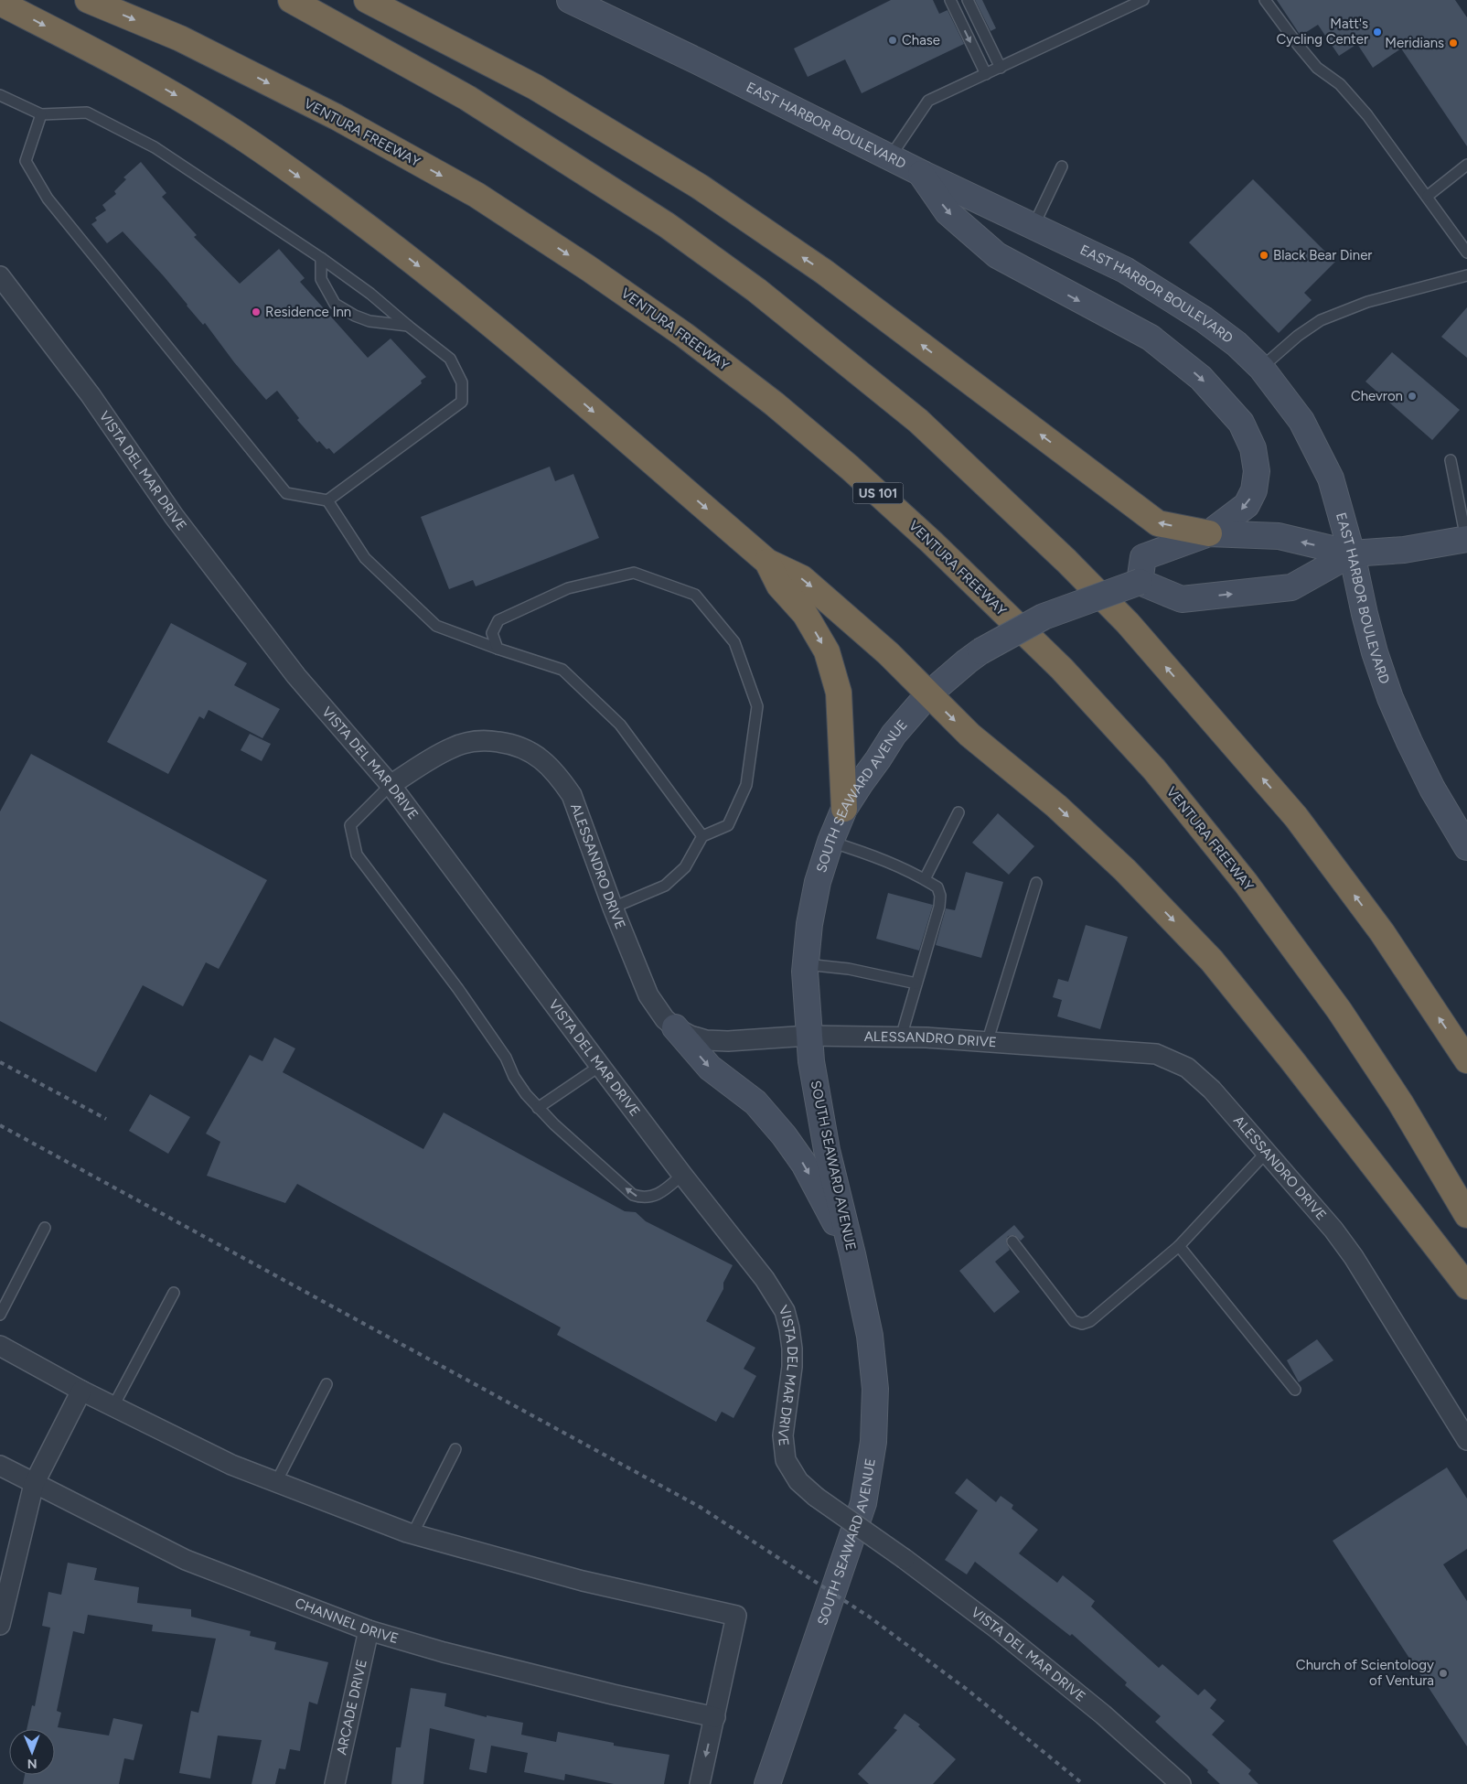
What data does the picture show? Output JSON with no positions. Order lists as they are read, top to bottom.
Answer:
{
  "streets": {
    "highway": ["VENTURA FREEWAY", "US 101"],
    "main road": ["EAST HARBOR BOULEVARD", "SOUTH SEAWARD AVENUE"],
    "street": [
      "VISTA DEL MAR DRIVE",
      "ALESSANDRO DRIVE",
      "CHANNEL DRIVE",
      "ARCADE DRIVE"
    ]
  },
  "crossings": [
    ["VISTA DEL MAR DRIVE", "ALESSANDRO DRIVE"],
    ["SOUTH SEAWARD AVENUE", "ALESSANDRO DRIVE"],
    ["CHANNEL DRIVE", "ARCADE DRIVE"]
  ],
  "places": [
    "Matt's Cycling Center",
    "Chase",
    "Meridians",
    "Black Bear Diner",
    "Residence Inn",
    "Chevron",
    "Church of Scientology of Ventura"
  ],
  "north": "bottom"
}
